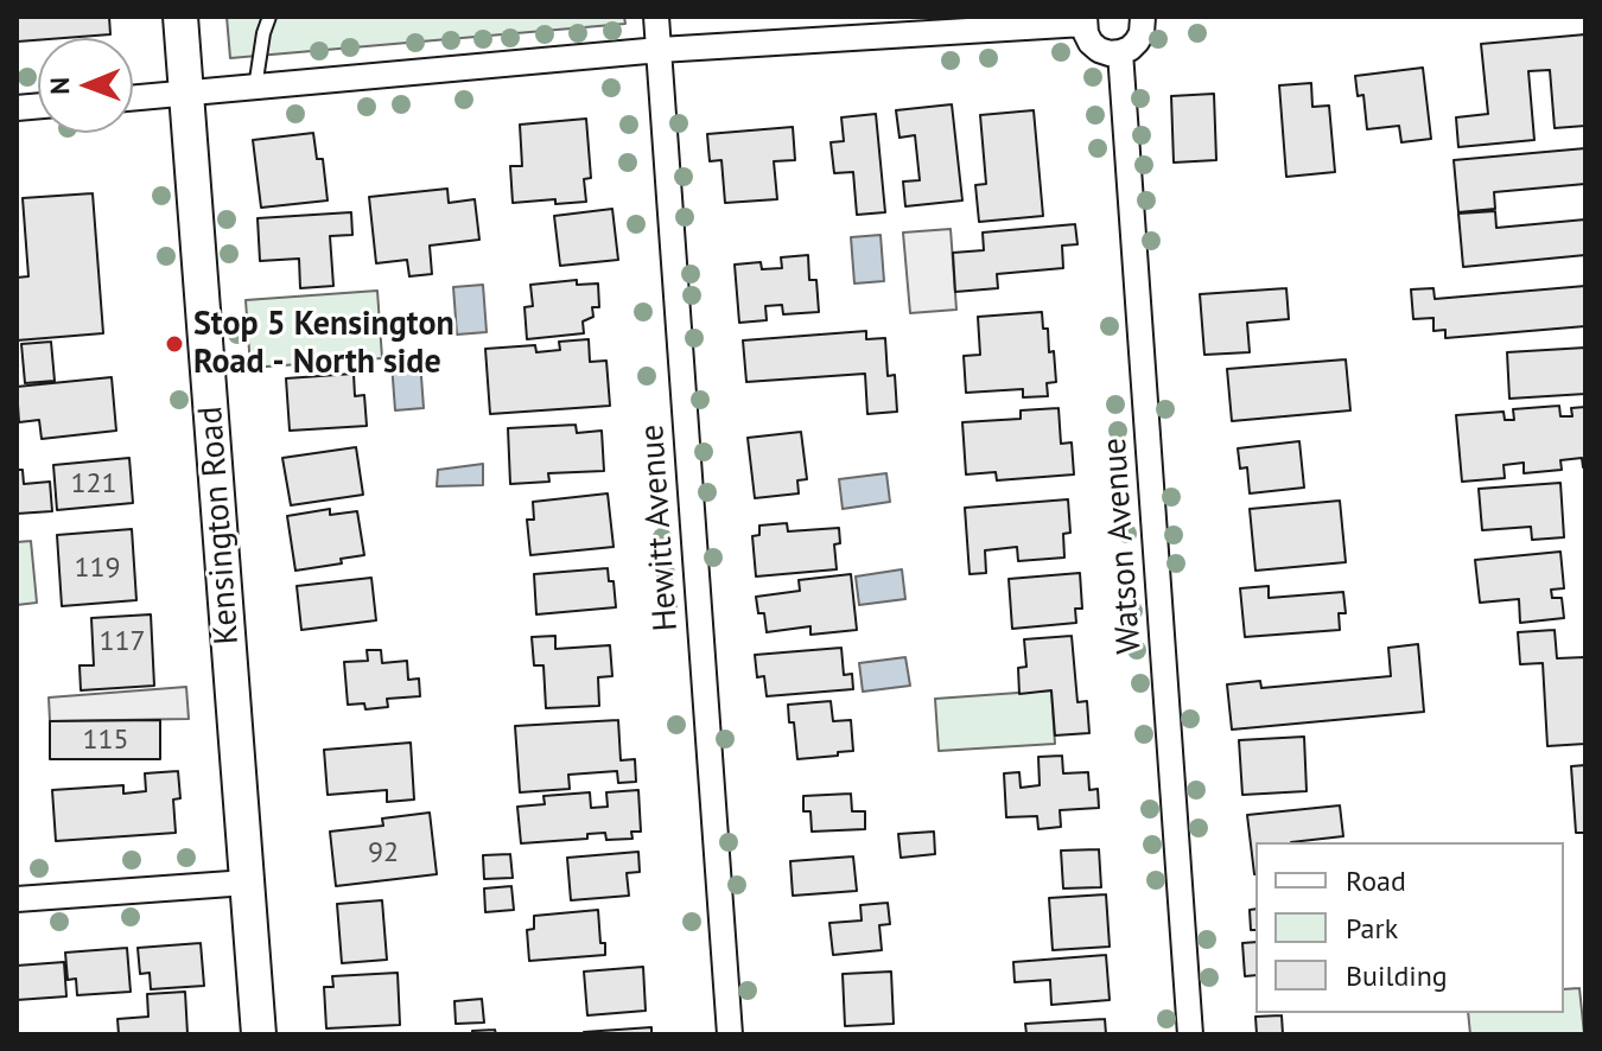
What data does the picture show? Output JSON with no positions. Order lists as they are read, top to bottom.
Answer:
{
  "streets": {
    "main road": ["Kensington Road"],
    "street": ["Hewitt Avenue", "Watson Avenue"]
  },
  "places": ["Stop 5 Kensington Road - North side"],
  "house_numbers": [
    "121",
    "119",
    "117",
    "115",
    "92"
  ],
  "legend": ["Road", "Park", "Building"],
  "north": "left"
}
